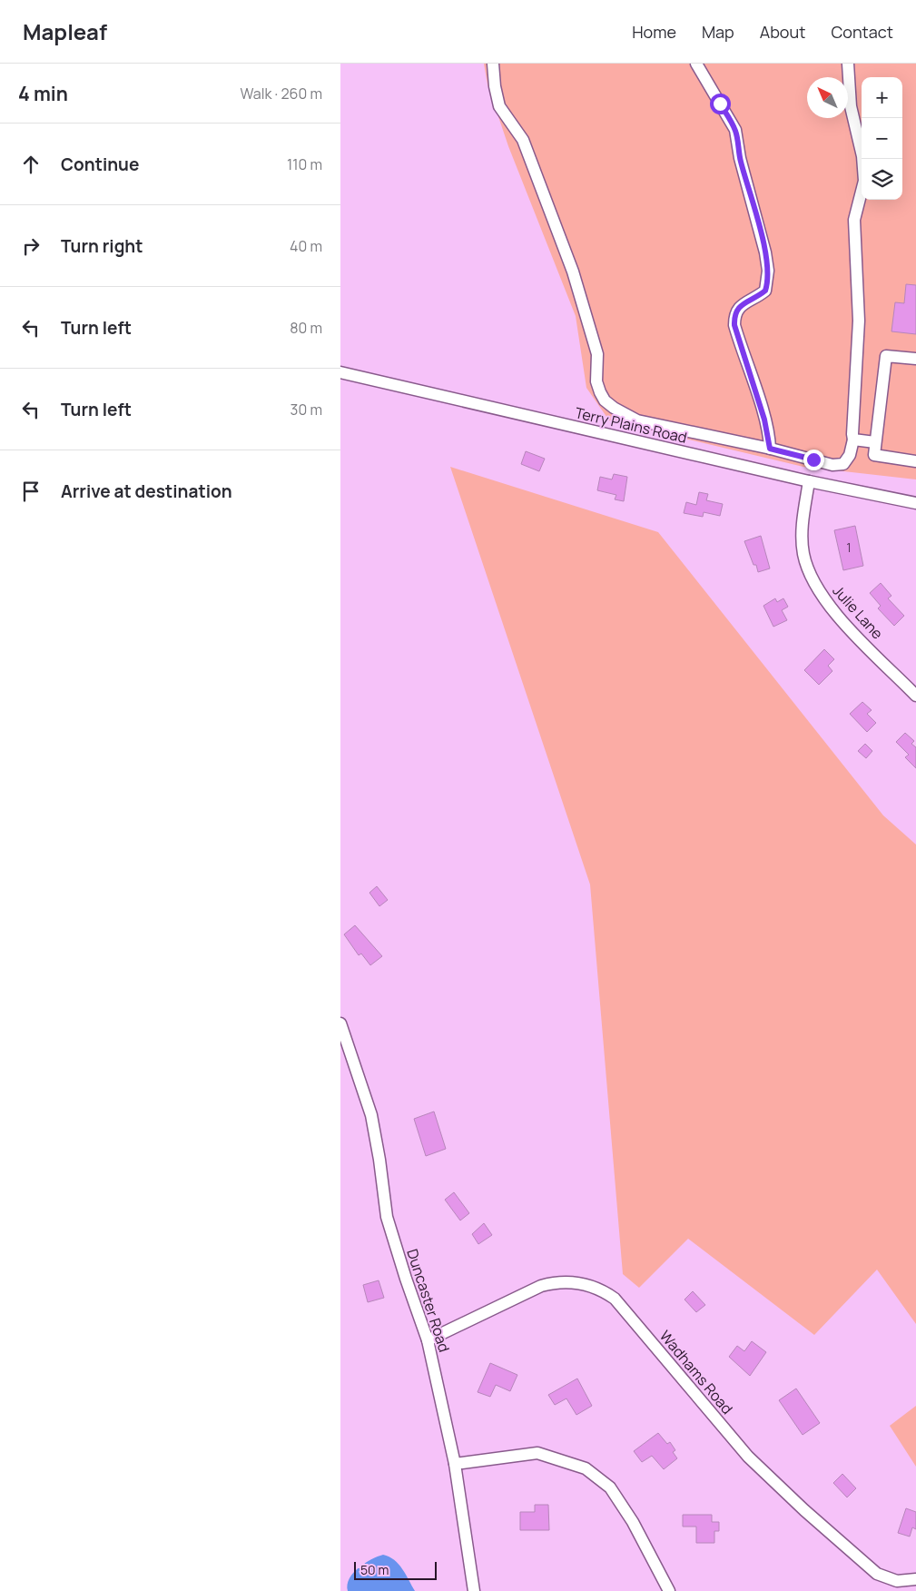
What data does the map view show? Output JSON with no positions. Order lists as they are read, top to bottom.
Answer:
{
  "streets": {
    "street": [
      "Terry Plains Road",
      "Julie Lane",
      "Duncaster Road",
      "Wadhams Road"
    ]
  },
  "crossings": [
    ["Terry Plains Road", "Julie Lane"],
    ["Duncaster Road", "Wadhams Road"]
  ],
  "house_numbers": ["1"],
  "scale_bar": "50 m",
  "north": "top left",
  "page": {
    "header": "Mapleaf",
    "nav": [
      "Home",
      "Map",
      "About",
      "Contact"
    ],
    "heading": ["4 min", "Walk · 260 m"],
    "map_buttons": ["+", "−"],
    "list": [
      ["Continue", "110 m"],
      ["Turn right", "40 m"],
      ["Turn left", "80 m"],
      ["Turn left", "30 m"],
      "Arrive at destination"
    ],
    "scale": "50 m"
  }
}
